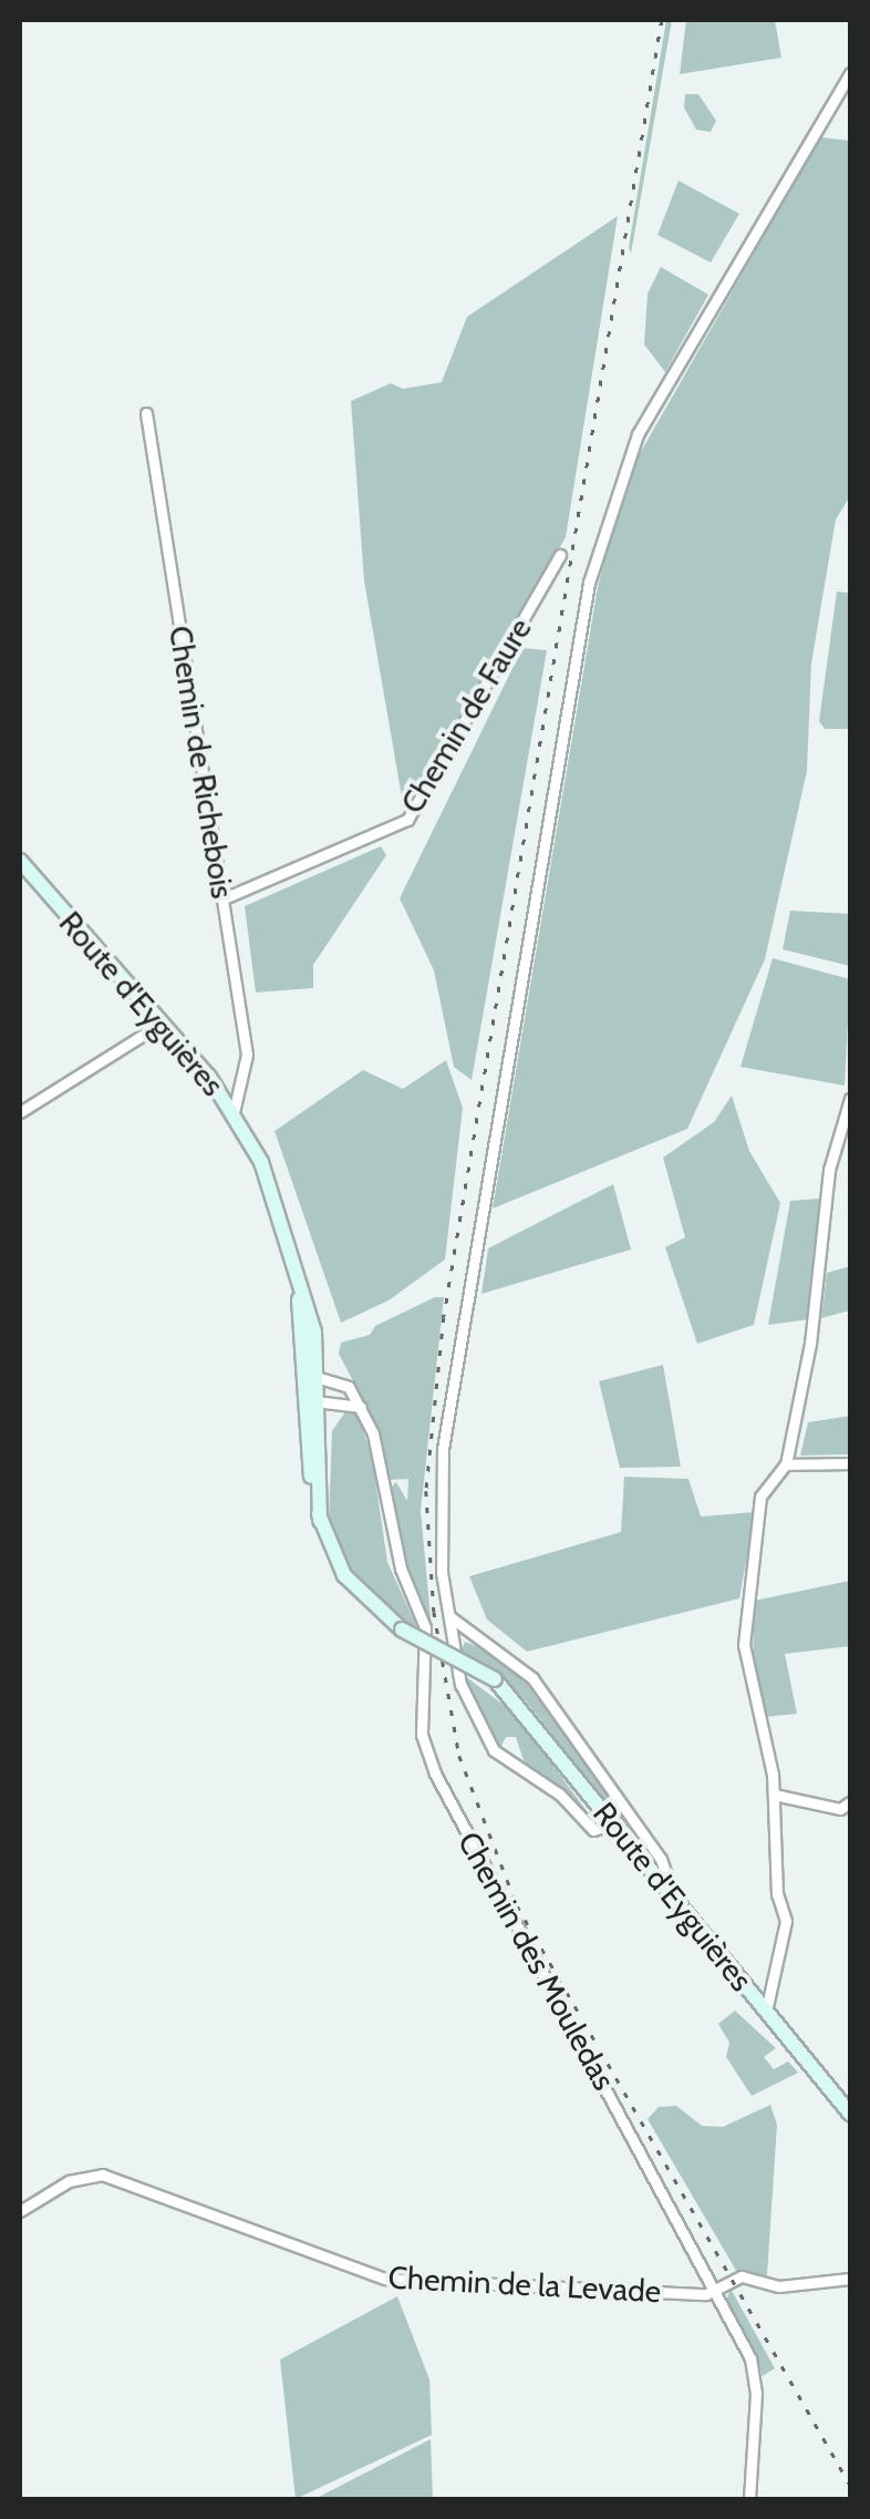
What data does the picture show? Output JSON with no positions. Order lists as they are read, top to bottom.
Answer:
{
  "streets": {
    "main road": ["Route d'Eyguières"],
    "street": [
      "Chemin de Faure",
      "Chemin de Richebois",
      "Chemin des Mouledas",
      "Chemin de la Levade"
    ]
  },
  "crossings": [
    ["Chemin de Faure", "Chemin de Richebois"],
    ["Chemin de Richebois", "Route d'Eyguières"],
    ["Route d'Eyguières", "Chemin des Mouledas"],
    ["Chemin des Mouledas", "Chemin de la Levade"]
  ]
}
